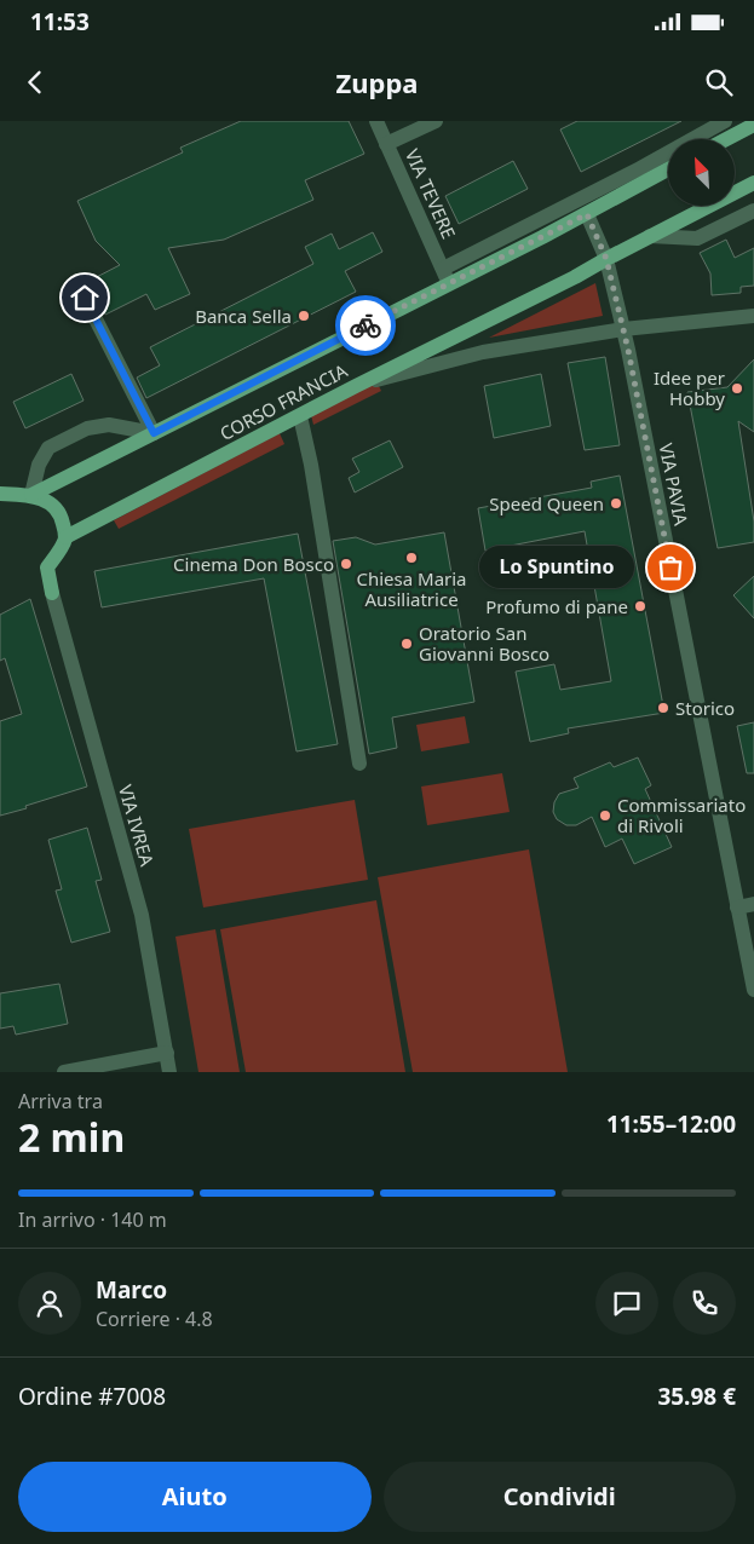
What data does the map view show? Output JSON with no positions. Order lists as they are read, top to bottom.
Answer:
{
  "streets": {
    "main road": ["CORSO FRANCIA"],
    "street": ["VIA TEVERE", "VIA PAVIA", "VIA IVREA"]
  },
  "crossings": [
    ["VIA TEVERE", "CORSO FRANCIA"],
    ["CORSO FRANCIA", "VIA PAVIA"]
  ],
  "places": [
    "Banca Sella",
    "Idee per Hobby",
    "Speed Queen",
    "Chiesa Maria Ausiliatrice",
    "Cinema Don Bosco",
    "Lo Spuntino",
    "Profumo di pane",
    "Oratorio San Giovanni Bosco",
    "Storico",
    "Commissariato di Rivoli"
  ],
  "north": "top left",
  "page": {
    "status": "11:53",
    "header": "Zuppa",
    "bubble": "Lo Spuntino",
    "heading": ["2 min", "Arriva tra", "11:55–12:00"],
    "panel": [
      "Marco",
      "Corriere · 4.8",
      "Ordine #7008",
      "35.98 €"
    ],
    "bar": "In arrivo · 140 m",
    "buttons": ["Aiuto", "Condividi"]
  }
}
